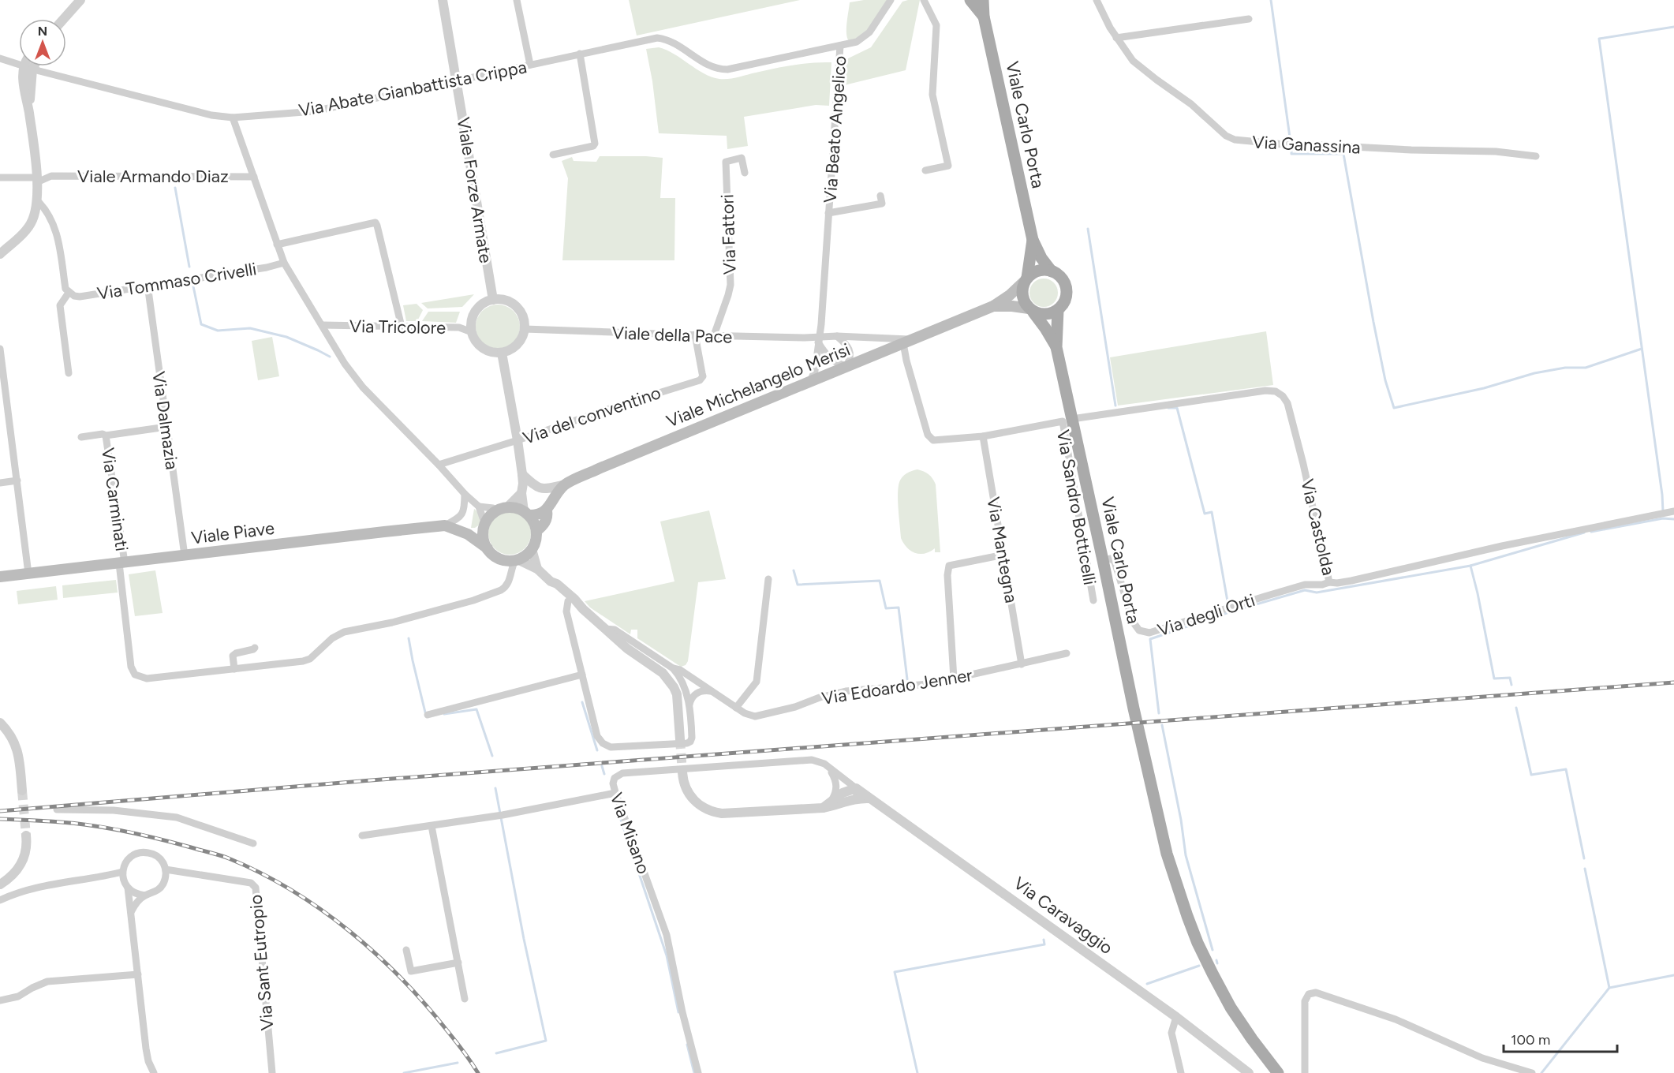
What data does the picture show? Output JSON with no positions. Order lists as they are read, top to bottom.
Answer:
{
  "streets": {
    "main road": ["Viale Carlo Porta", "Viale Michelangelo Merisi", "Viale Piave"],
    "street": [
      "Via Abate Gianbattista Crippa",
      "Via Beato Angelico",
      "Via Ganassina",
      "Viale Armando Diaz",
      "Viale Forze Armate",
      "Via Fattori",
      "Via Tommaso Crivelli",
      "Via Tricolore",
      "Viale della Pace",
      "Via del conventino",
      "Via Dalmazia",
      "Via Carminati",
      "Via Sandro Botticelli",
      "Via Castolda",
      "Via Mantegna",
      "Via degli Orti",
      "Via Edoardo Jenner",
      "Via Misano",
      "Via Caravaggio",
      "Via Sant Eutropio"
    ]
  },
  "crossings": [
    ["Via Abate Gianbattista Crippa", "Via Beato Angelico"],
    ["Via Abate Gianbattista Crippa", "Viale Forze Armate"],
    ["Viale Carlo Porta", "Viale Michelangelo Merisi"],
    ["Viale Carlo Porta", "Via Castolda"],
    ["Viale Carlo Porta", "Via degli Orti"],
    ["Via Beato Angelico", "Viale della Pace"],
    ["Viale Forze Armate", "Via Tricolore"],
    ["Viale Forze Armate", "Viale della Pace"],
    ["Via Fattori", "Viale della Pace"],
    ["Via Tommaso Crivelli", "Via Dalmazia"],
    ["Via Tricolore", "Viale della Pace"],
    ["Viale della Pace", "Viale Michelangelo Merisi"],
    ["Viale della Pace", "Via del conventino"],
    ["Viale della Pace", "Via Sandro Botticelli"],
    ["Viale Michelangelo Merisi", "Via Sandro Botticelli"],
    ["Viale Michelangelo Merisi", "Viale Piave"],
    ["Via Dalmazia", "Via Carminati"],
    ["Via Dalmazia", "Viale Piave"],
    ["Via Carminati", "Viale Piave"],
    ["Via Sandro Botticelli", "Via Mantegna"],
    ["Via Castolda", "Via degli Orti"],
    ["Via Mantegna", "Via Edoardo Jenner"],
    ["Via Misano", "Via Caravaggio"]
  ],
  "scale_bar": "100 m",
  "north": "top"
}
